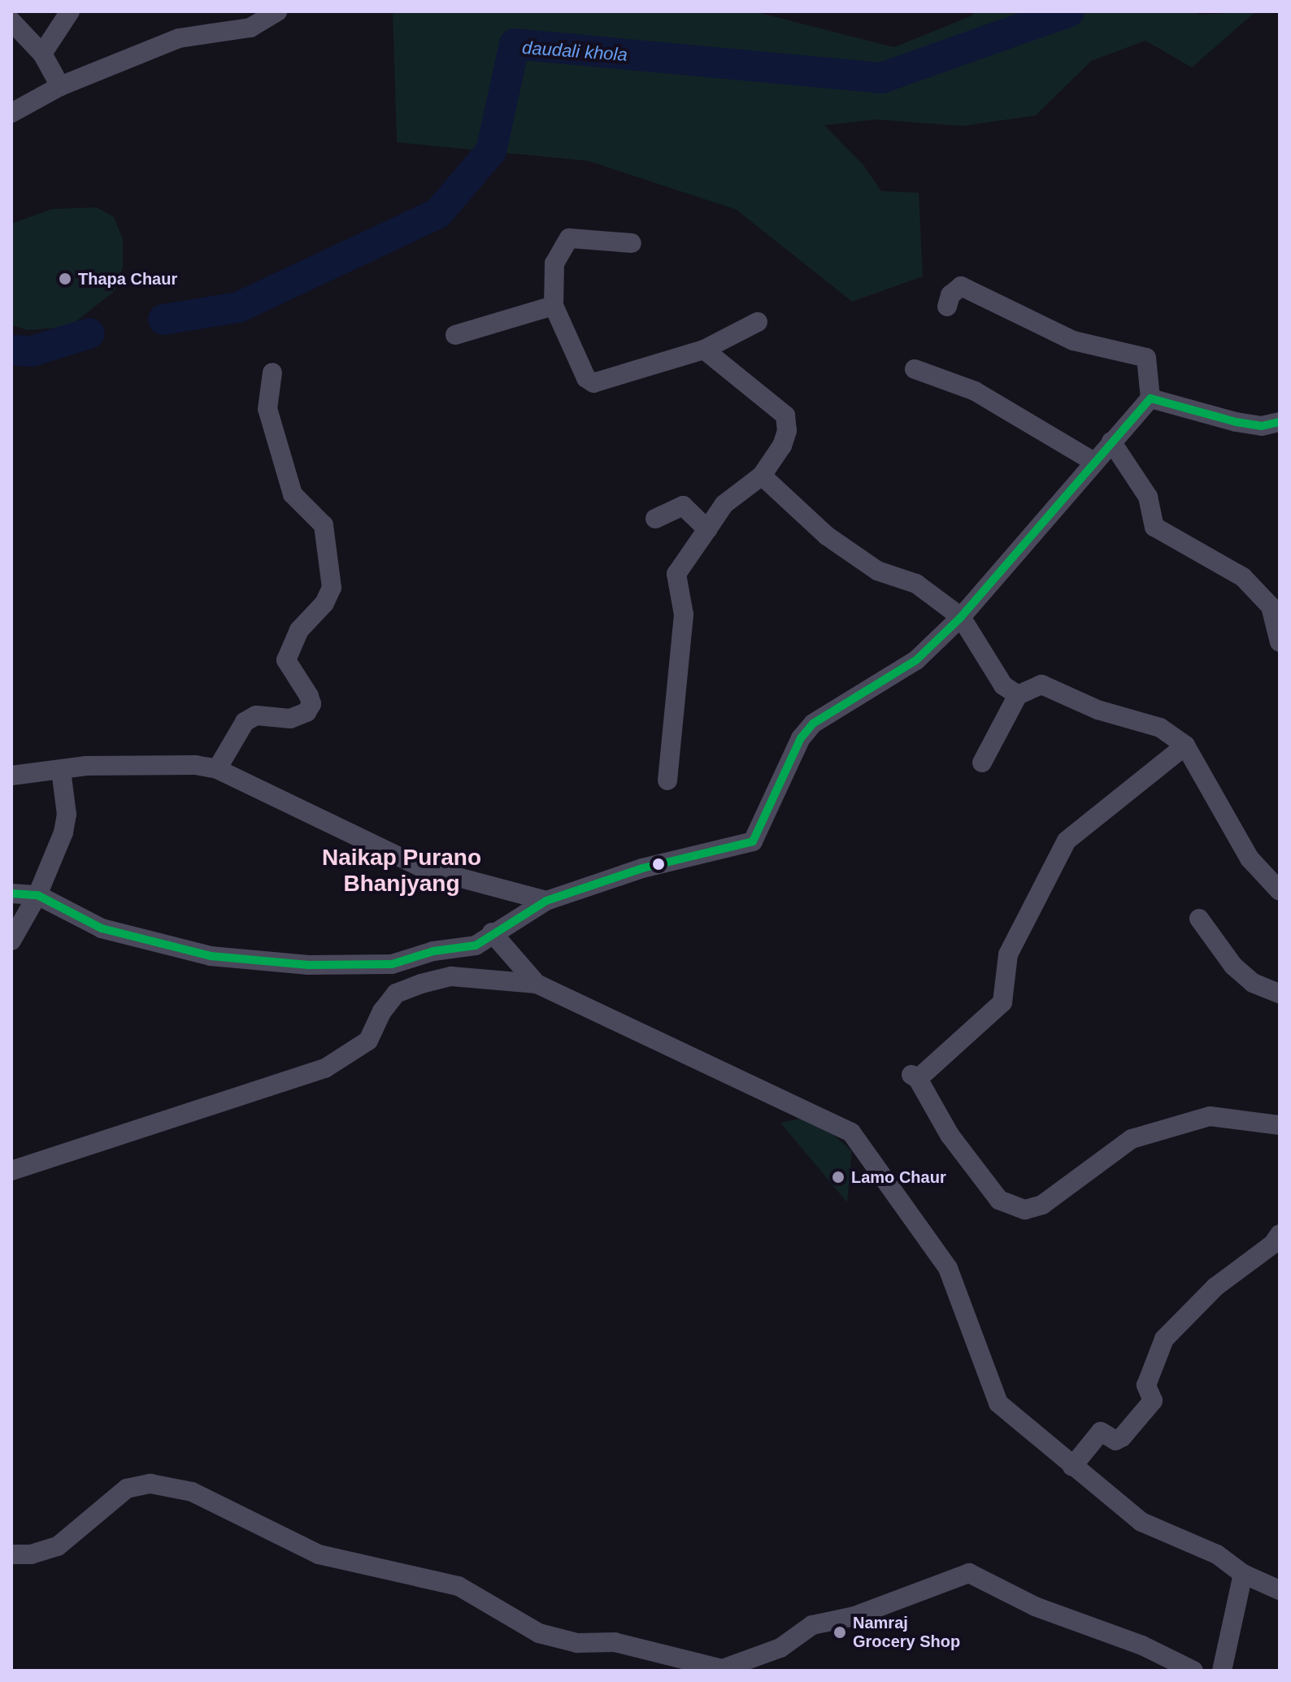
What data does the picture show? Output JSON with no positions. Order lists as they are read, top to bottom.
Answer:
{
  "districts": ["Naikap Purano Bhanjyang"],
  "water": ["daudali khola"],
  "places": ["Thapa Chaur", "Lamo Chaur", "Namraj Grocery Shop"]
}
